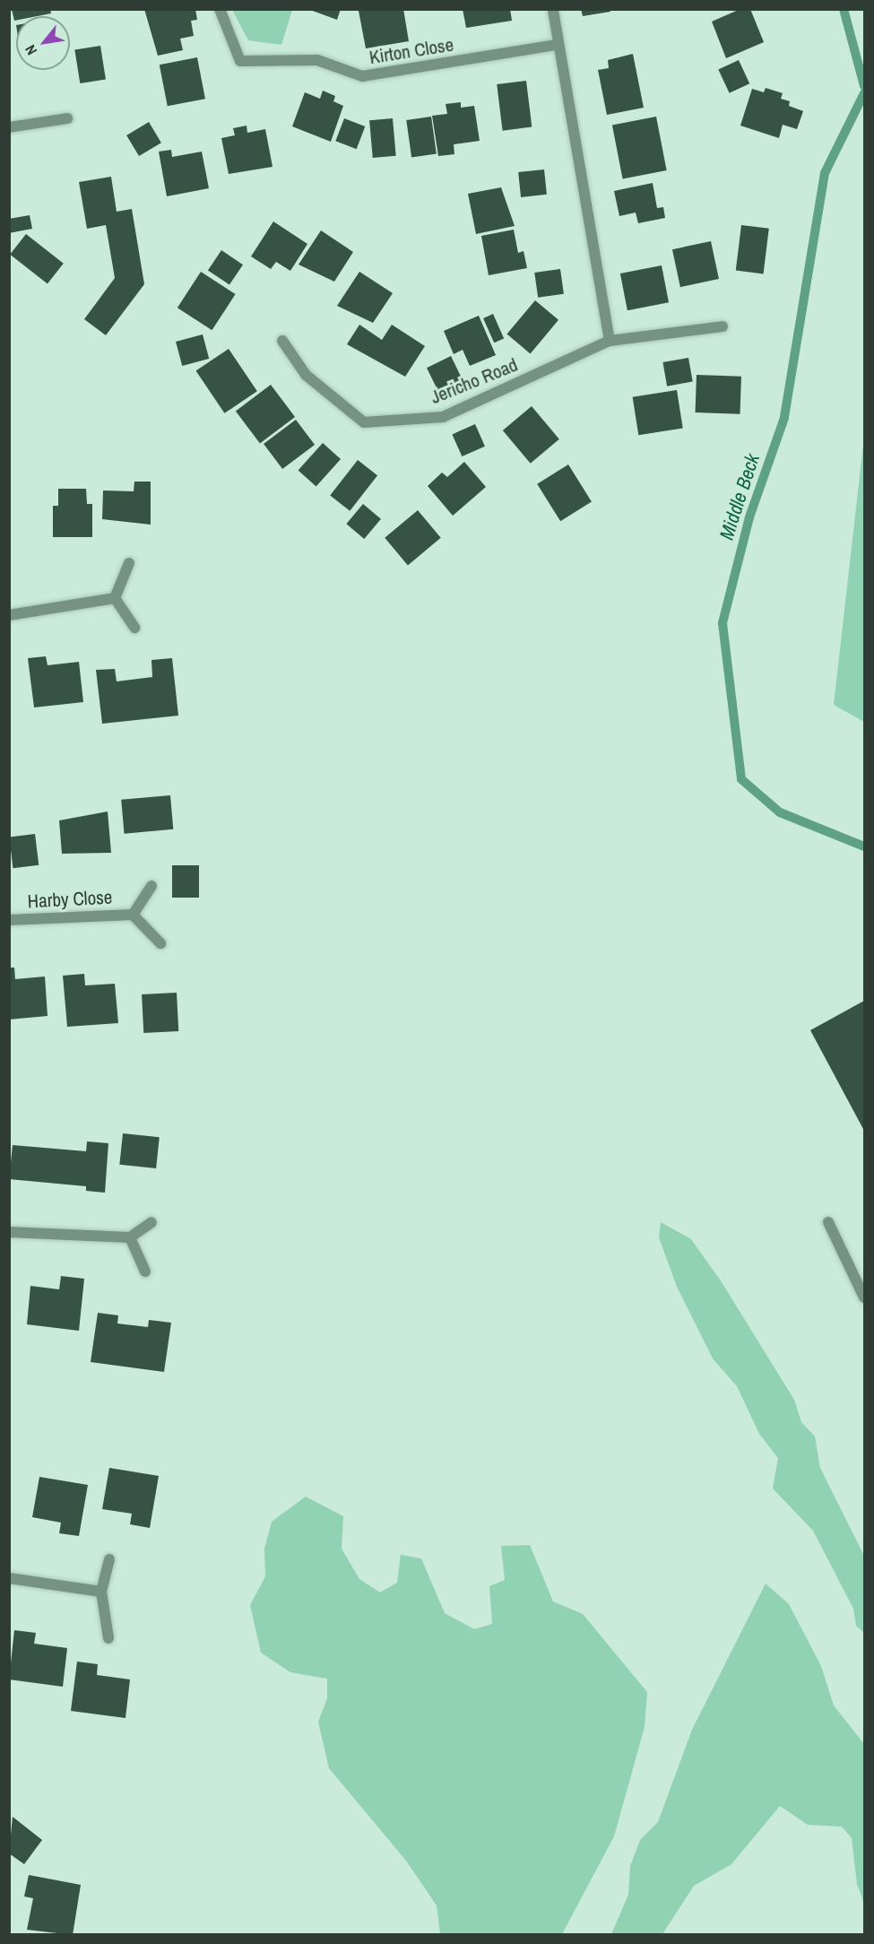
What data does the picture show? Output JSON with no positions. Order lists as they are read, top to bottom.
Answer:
{
  "streets": {
    "street": ["Kirton Close", "Jericho Road", "Harby Close"]
  },
  "water": ["Middle Beck"],
  "north": "bottom left"
}
